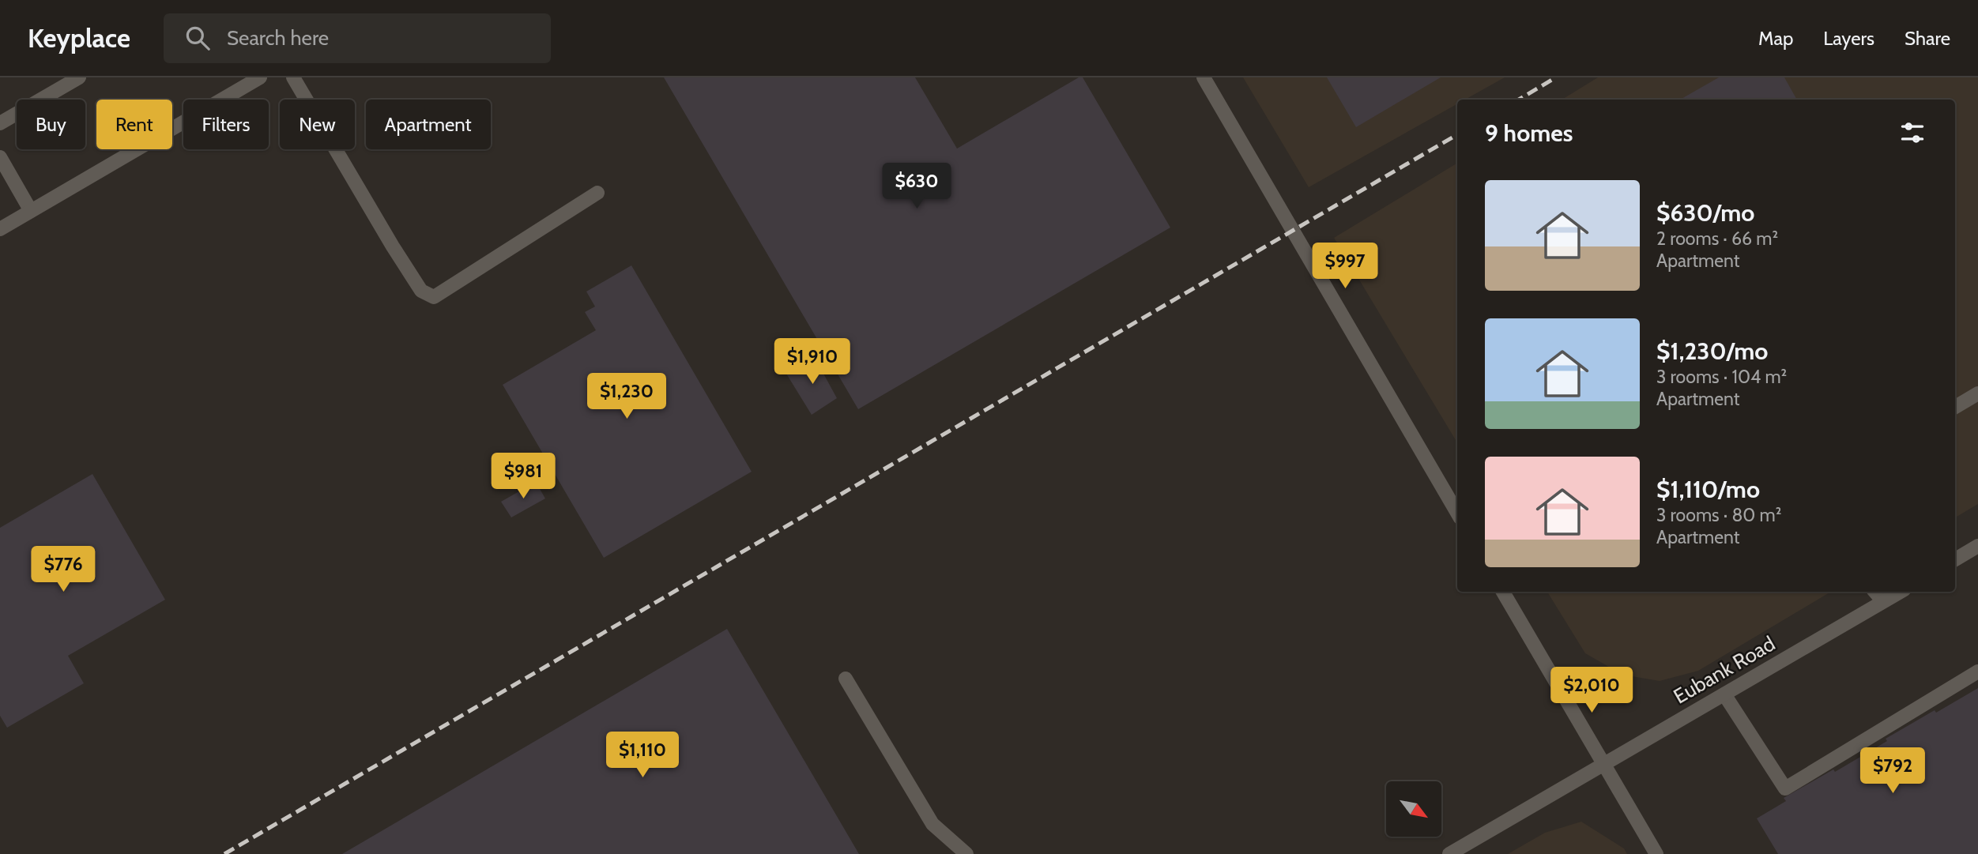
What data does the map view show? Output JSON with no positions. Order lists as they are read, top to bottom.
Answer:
{
  "streets": {
    "street": ["Eubank Road"]
  },
  "north": "bottom right",
  "page": {
    "header": "Keyplace",
    "search": "Search here",
    "nav": ["Map", "Layers", "Share"],
    "chip": [
      "Buy",
      "Rent",
      "Filters",
      "New",
      "Apartment"
    ],
    "heading": "9 homes",
    "price": [
      "$630",
      "$997",
      "$1,910",
      "$1,230",
      "$981",
      "$776",
      "$2,010",
      "$1,110",
      "$792"
    ],
    "list": [
      {
        "name": "$630/mo",
        "note": "2 rooms · 66 m² · Apartment"
      },
      {
        "name": "$1,230/mo",
        "note": "3 rooms · 104 m² · Apartment"
      },
      {
        "name": "$1,110/mo",
        "note": "3 rooms · 80 m² · Apartment"
      }
    ]
  }
}
